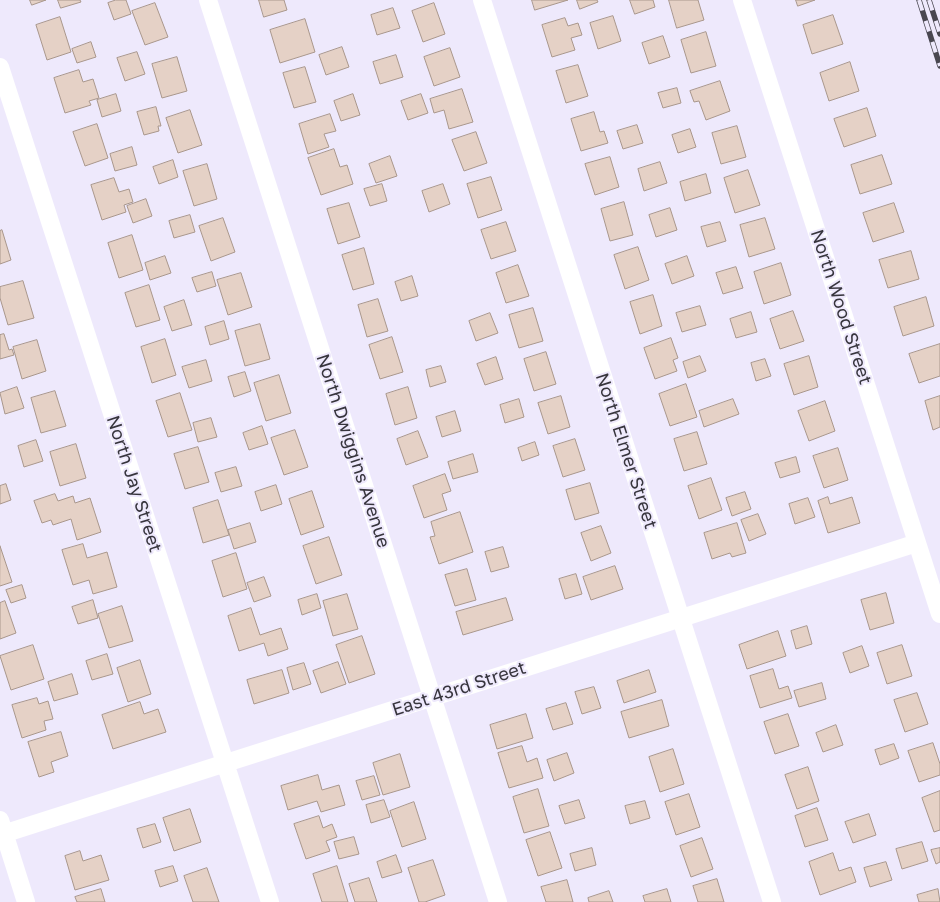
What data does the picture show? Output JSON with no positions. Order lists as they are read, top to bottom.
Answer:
{
  "streets": {
    "street": [
      "North Wood Street",
      "North Dwiggins Avenue",
      "North Elmer Street",
      "North Jay Street",
      "East 43rd Street"
    ]
  },
  "crossings": [
    ["North Wood Street", "East 43rd Street"],
    ["North Dwiggins Avenue", "East 43rd Street"],
    ["North Elmer Street", "East 43rd Street"],
    ["North Jay Street", "East 43rd Street"]
  ]
}
